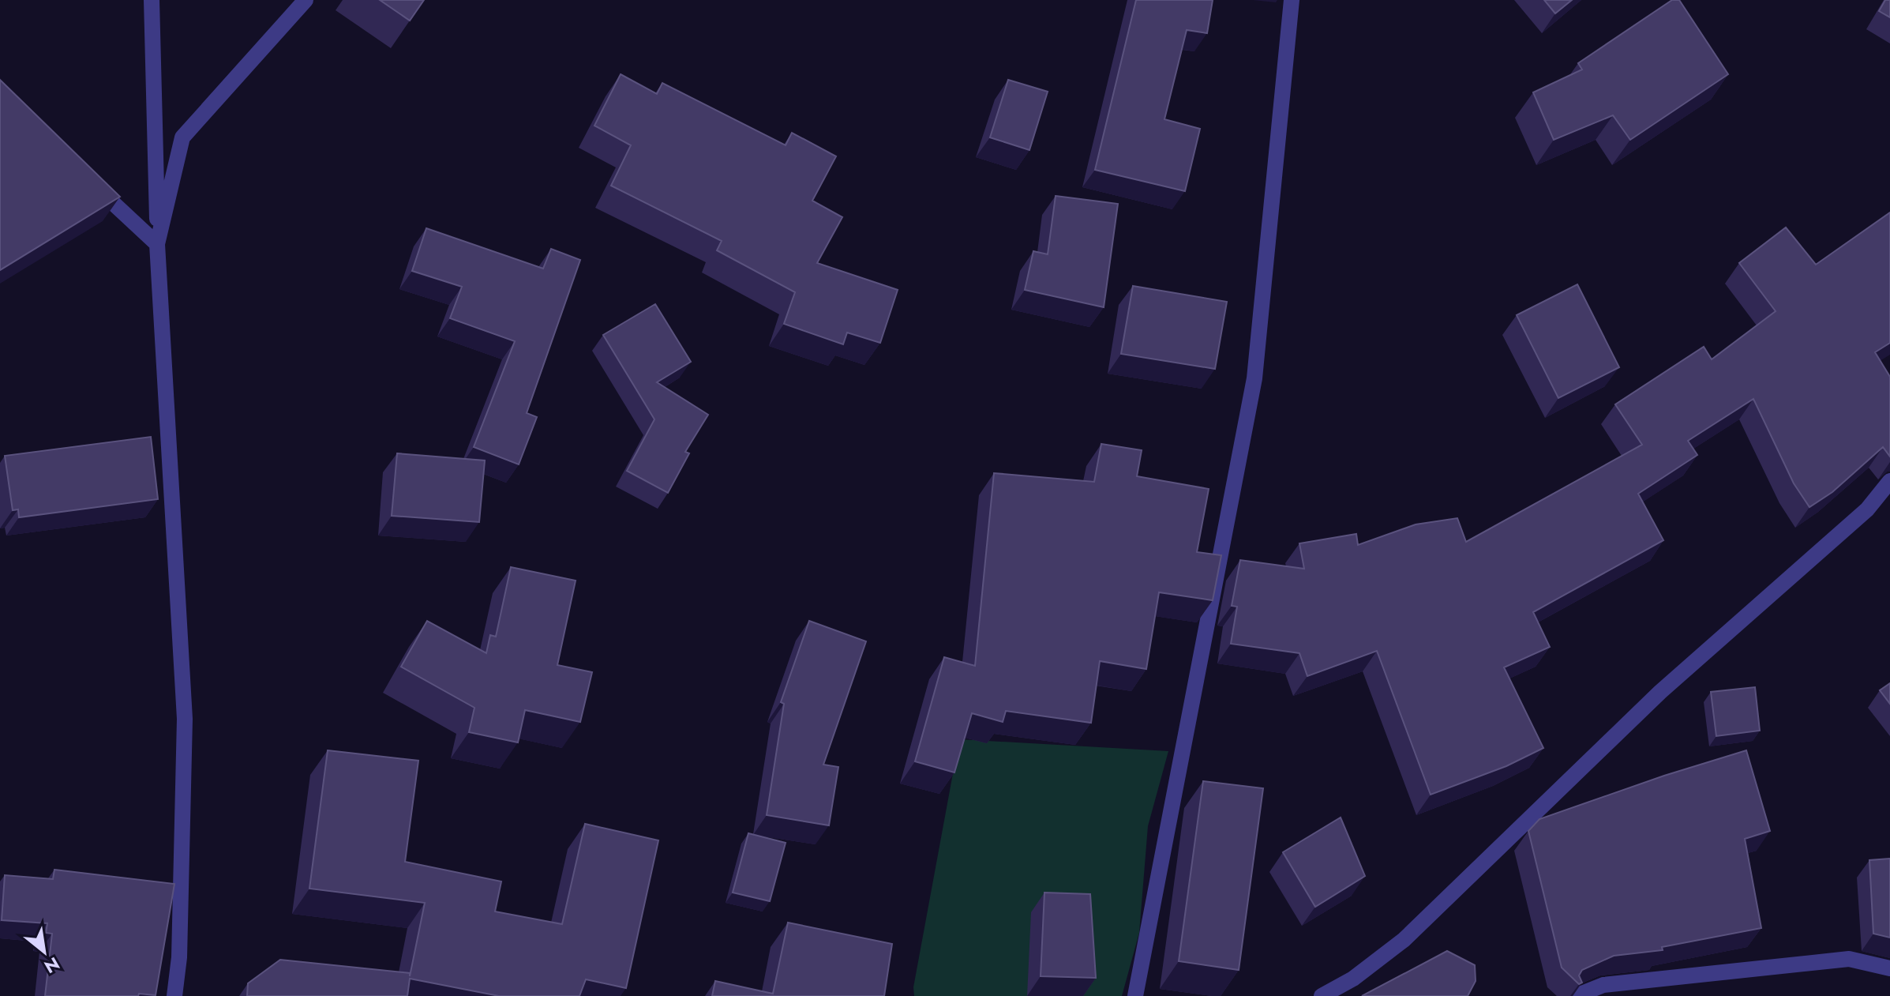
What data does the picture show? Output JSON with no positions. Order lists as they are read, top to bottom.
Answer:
{
  "north": "bottom right"
}
